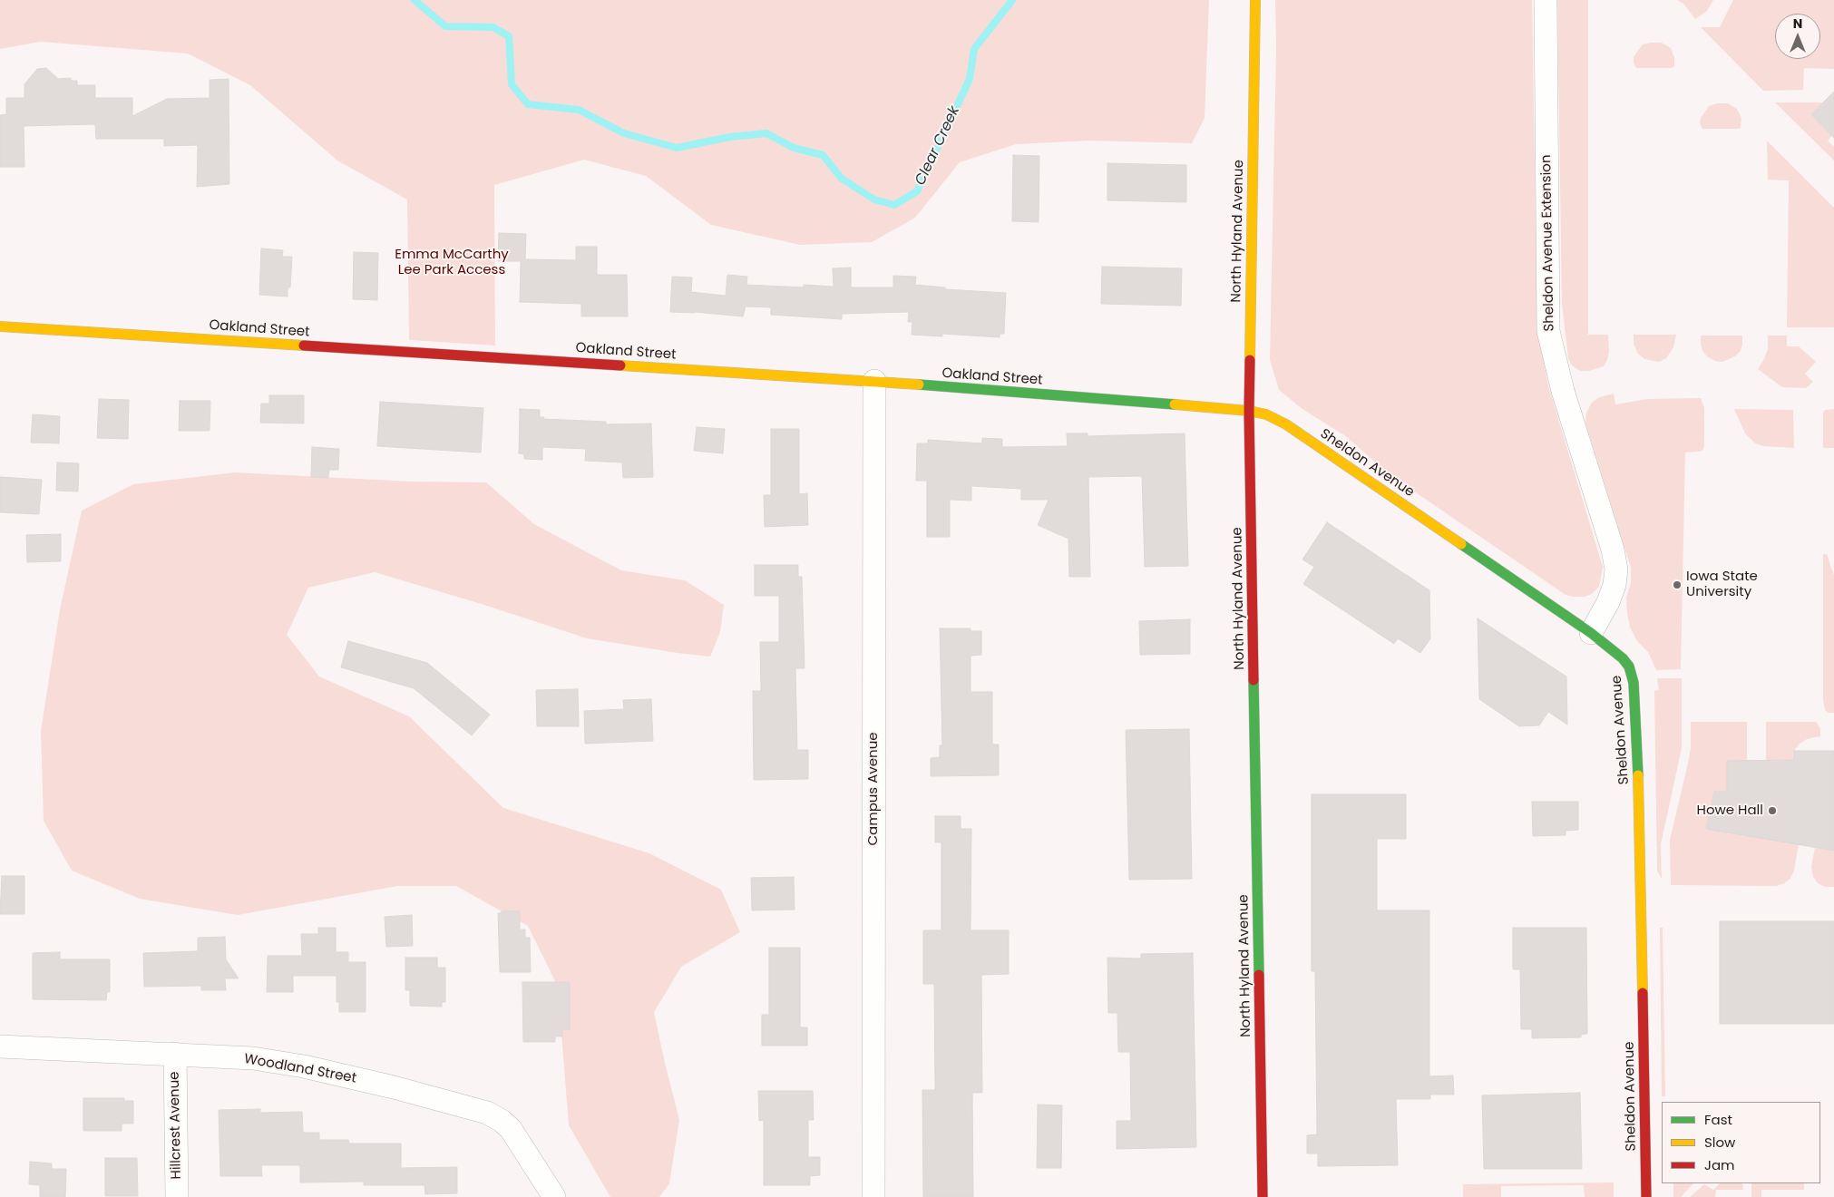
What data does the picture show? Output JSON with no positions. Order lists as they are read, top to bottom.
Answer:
{
  "streets": {
    "street": [
      "North Hyland Avenue",
      "Sheldon Avenue Extension",
      "Oakland Street",
      "Sheldon Avenue",
      "Campus Avenue",
      "Woodland Street",
      "Hillcrest Avenue"
    ]
  },
  "crossings": [
    ["North Hyland Avenue", "Oakland Street"],
    ["North Hyland Avenue", "Sheldon Avenue"],
    ["Sheldon Avenue Extension", "Sheldon Avenue"],
    ["Oakland Street", "Sheldon Avenue"],
    ["Oakland Street", "Campus Avenue"],
    ["Woodland Street", "Hillcrest Avenue"]
  ],
  "water": ["Clear Creek"],
  "parks": ["Emma McCarthy Lee Park Access"],
  "places": ["Iowa State University", "Howe Hall"],
  "legend": ["Fast", "Slow", "Jam"],
  "north": "top"
}
